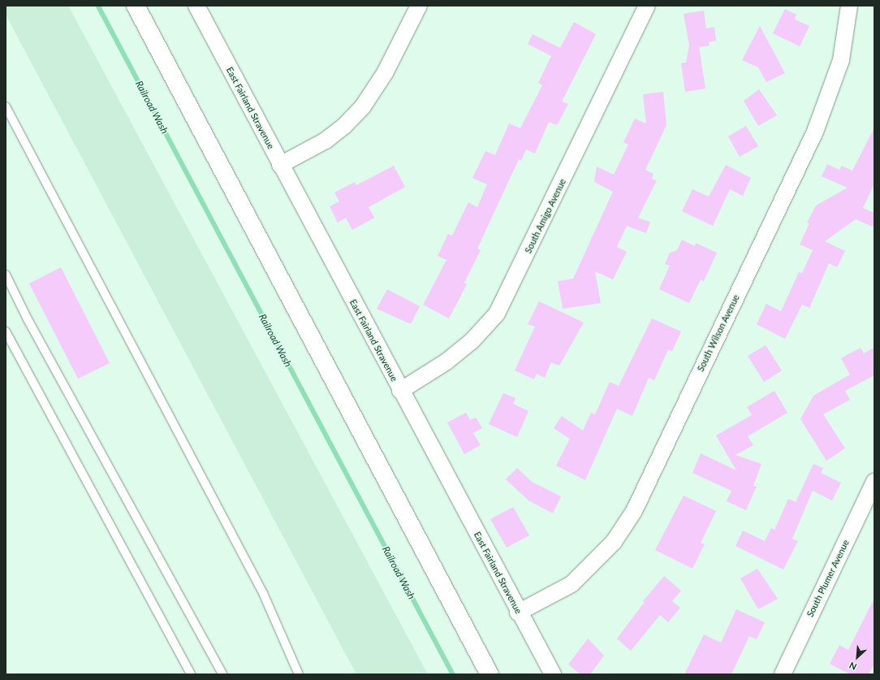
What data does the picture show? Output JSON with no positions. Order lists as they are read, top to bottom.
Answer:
{
  "streets": {
    "street": [
      "East Fairland Stravenue",
      "South Amigo Avenue",
      "South Wilson Avenue",
      "South Plumer Avenue"
    ]
  },
  "crossings": [
    ["East Fairland Stravenue", "South Amigo Avenue"],
    ["East Fairland Stravenue", "South Wilson Avenue"]
  ],
  "water": ["Railroad Wash"],
  "north": "bottom left"
}
